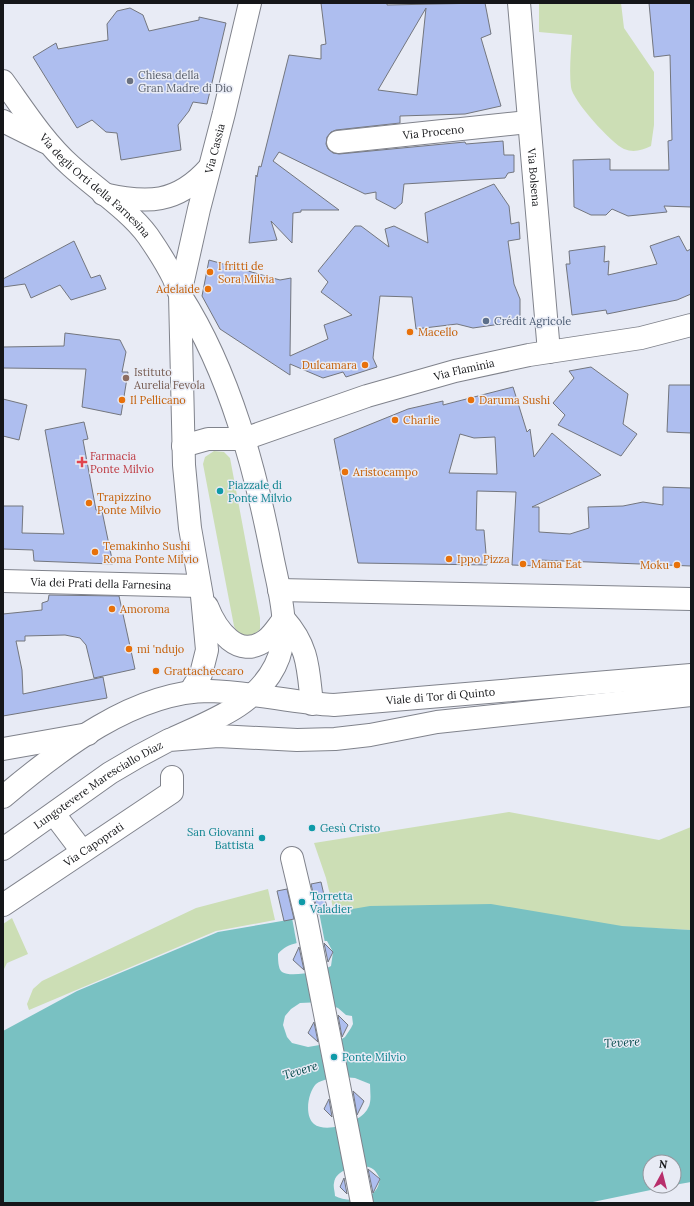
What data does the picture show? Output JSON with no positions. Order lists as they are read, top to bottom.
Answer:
{
  "streets": {
    "street": [
      "Via Proceno",
      "Via Cassia",
      "Via Bolsena",
      "Via degli Orti della Farnesina",
      "Via Flaminia",
      "Via dei Prati della Farnesina",
      "Viale di Tor di Quinto",
      "Lungotevere Maresciallo Diaz",
      "Via Capoprati"
    ]
  },
  "crossings": [
    ["Via Proceno", "Via Bolsena"],
    ["Via Cassia", "Via degli Orti della Farnesina"],
    ["Via Bolsena", "Via Flaminia"]
  ],
  "water": ["Tevere"],
  "places": {
    "other": [
      "Chiesa della Gran Madre di Dio",
      "I fritti de Sora Milvia",
      "Adelaide",
      "Crédit Agricole",
      "Macello",
      "Dulcamara",
      "Istituto Aurelia Fevola",
      "Il Pellicano",
      "Daruma Sushi",
      "Charlie",
      "Aristocampo",
      "Piazzale di Ponte Milvio",
      "Trapizzino Ponte Milvio",
      "Temakinho Sushi Roma Ponte Milvio",
      "Ippo Pizza",
      "Mama Eat",
      "Moku",
      "Amoroma",
      "mi 'ndujo",
      "Grattacheccaro",
      "Gesù Cristo",
      "San Giovanni Battista",
      "Torretta Valadier",
      "Ponte Milvio"
    ],
    "health": ["Farmacia Ponte Milvio"]
  },
  "north": "top"
}
